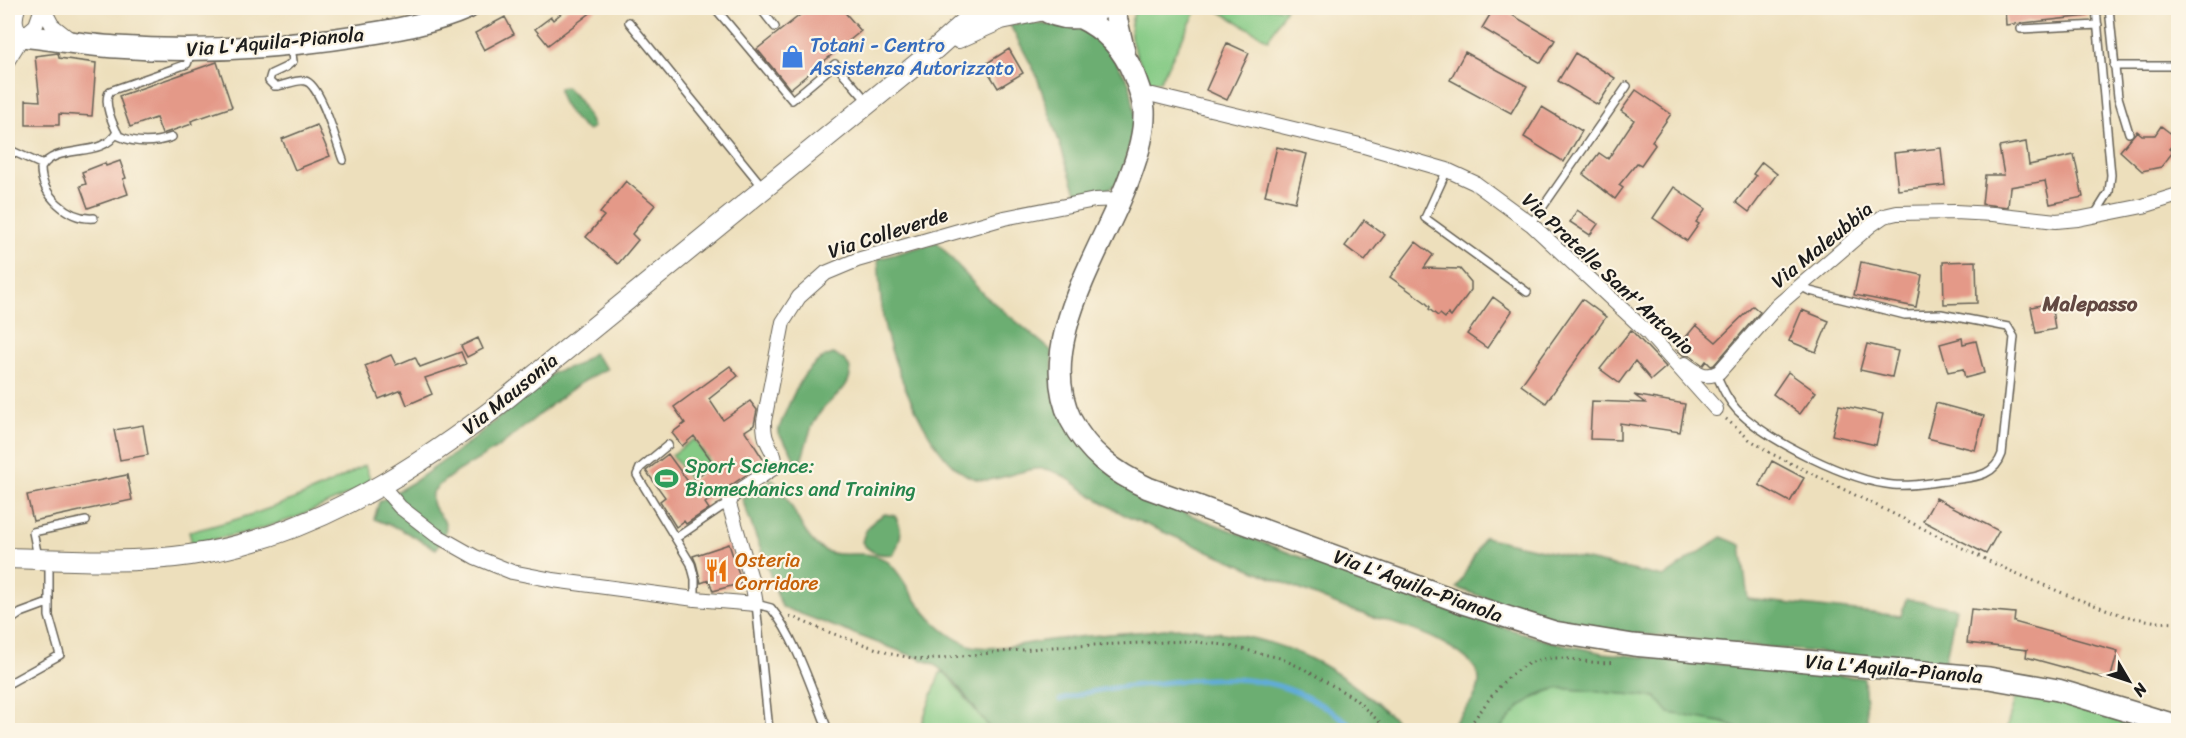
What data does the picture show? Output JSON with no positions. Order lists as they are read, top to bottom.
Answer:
{
  "streets": {
    "main road": ["Via L'Aquila-Pianola", "Via Mausonia"],
    "street": ["Via Colleverde", "Via Maleubbia", "Via Pratelle Sant'Antonio"]
  },
  "crossings": [
    ["Via L'Aquila-Pianola", "Via Colleverde"],
    ["Via L'Aquila-Pianola", "Via Pratelle Sant'Antonio"]
  ],
  "districts": ["Malepasso"],
  "places": {
    "shop": ["Totani - Centro Assistenza Autorizzato"],
    "sports": ["Sport Science: Biomechanics and Training"],
    "restaurant": ["Osteria Corridore"]
  },
  "north": "bottom right"
}
